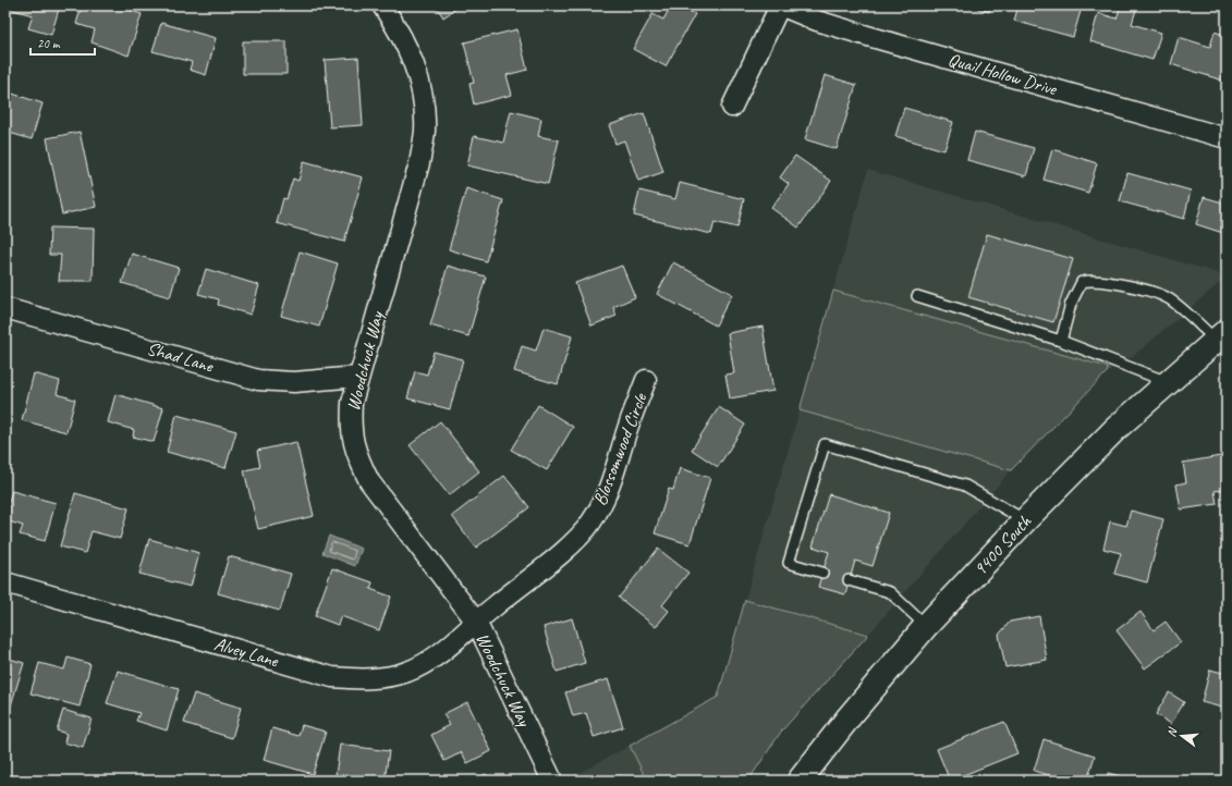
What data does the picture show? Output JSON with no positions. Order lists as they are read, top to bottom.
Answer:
{
  "streets": {
    "main road": ["9400 South"],
    "street": [
      "Quail Hollow Drive",
      "Shad Lane",
      "Woodchuck Way",
      "Blossomwood Circle",
      "Alvey Lane"
    ]
  },
  "crossings": [
    ["Shad Lane", "Woodchuck Way"],
    ["Woodchuck Way", "Blossomwood Circle"],
    ["Woodchuck Way", "Alvey Lane"],
    ["Blossomwood Circle", "Alvey Lane"]
  ],
  "scale_bar": "20 m",
  "north": "left"
}
